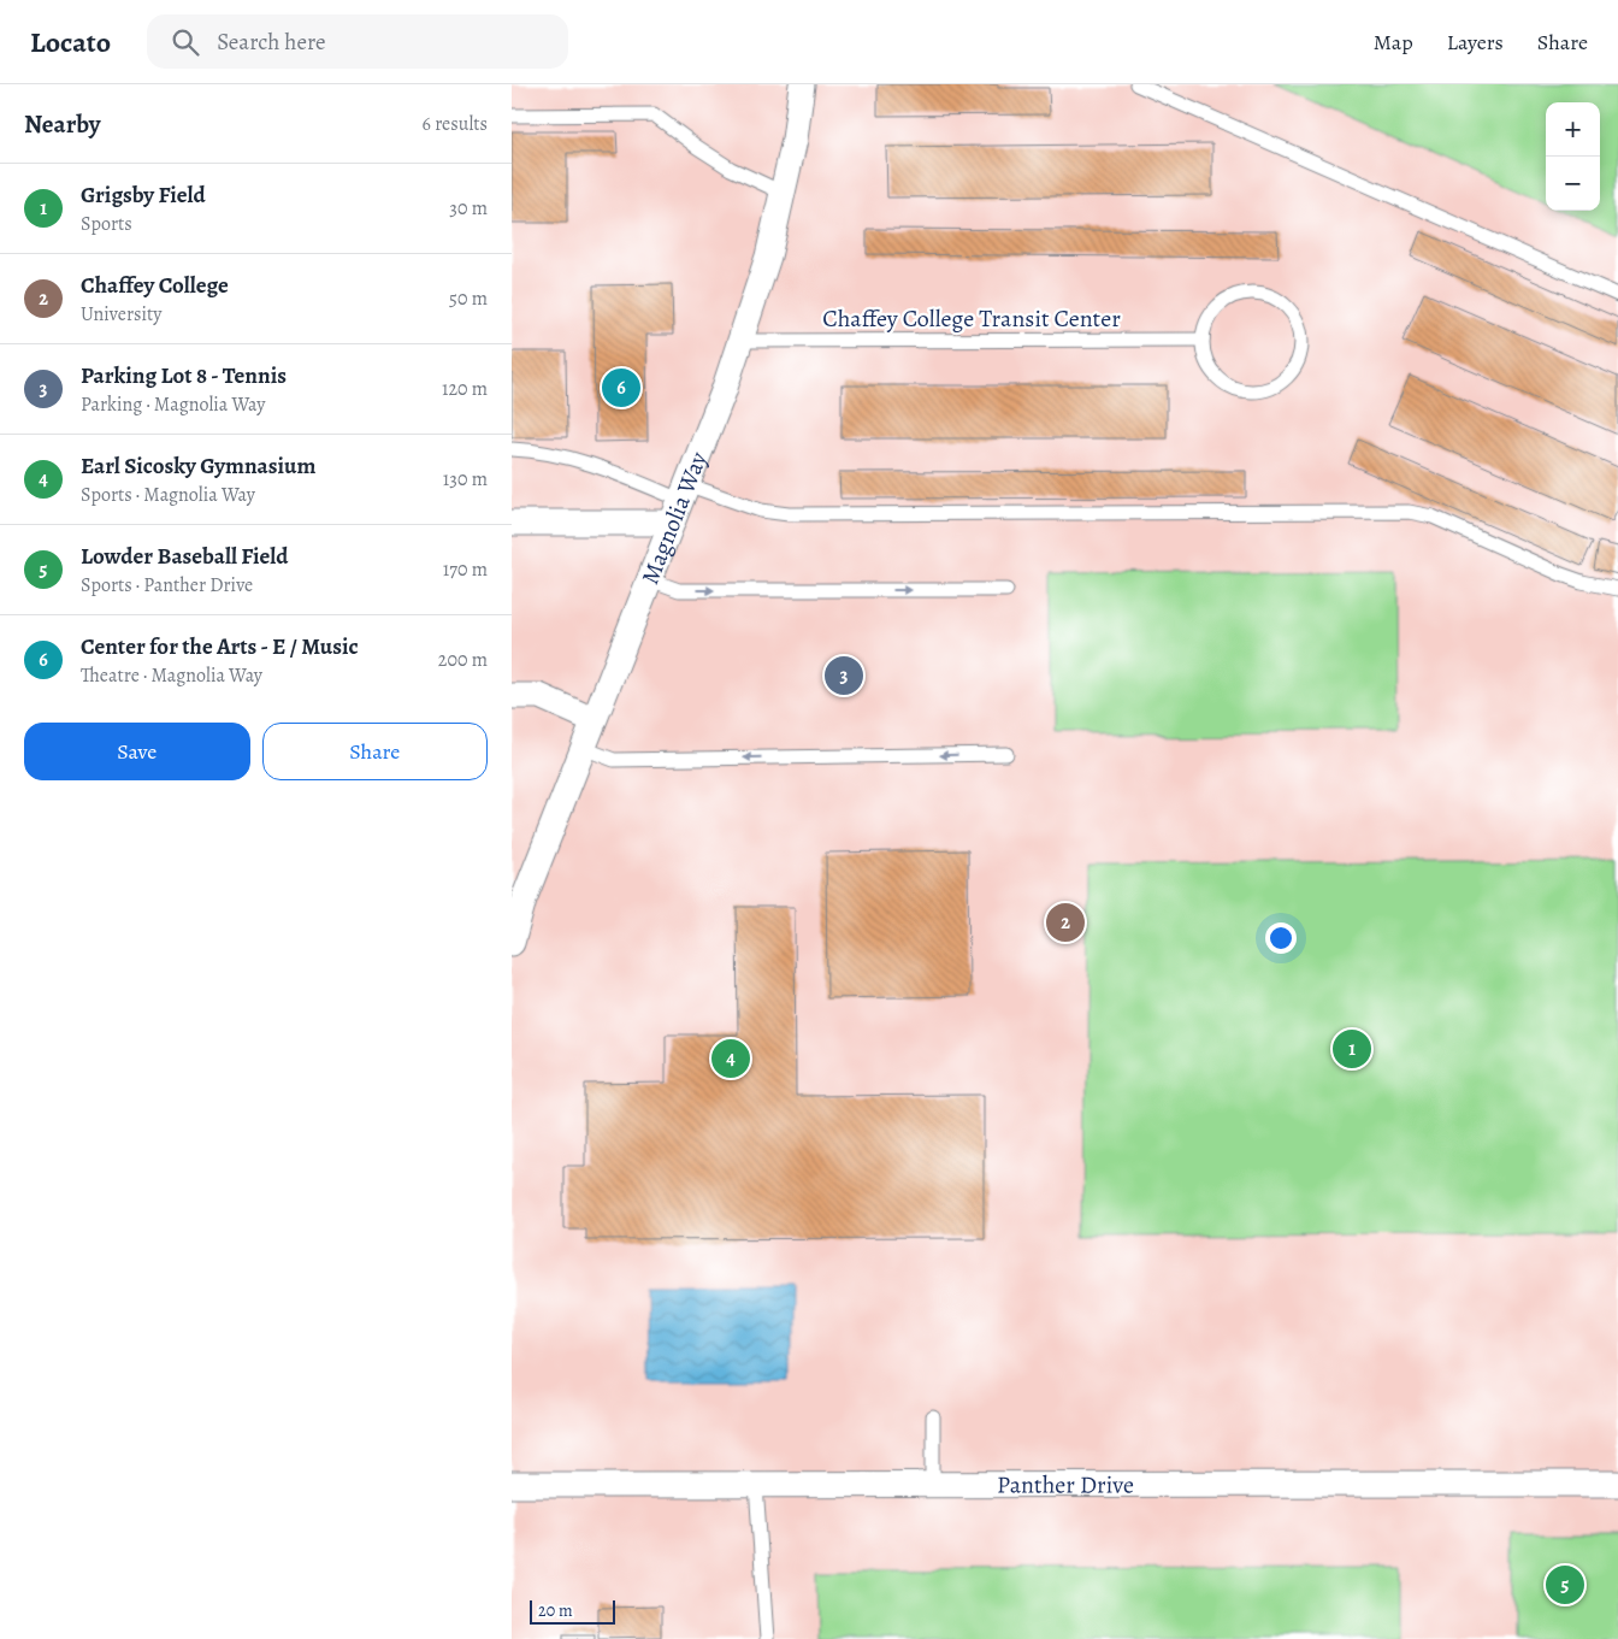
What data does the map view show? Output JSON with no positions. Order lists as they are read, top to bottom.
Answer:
{
  "streets": {
    "street": ["Magnolia Way", "Panther Drive"],
    "lane": ["Chaffey College Transit Center"]
  },
  "crossings": [
    ["Chaffey College Transit Center", "Magnolia Way"]
  ],
  "scale_bar": "20 m",
  "page": {
    "header": "Locato",
    "search": "Search here",
    "nav": ["Map", "Layers", "Share"],
    "heading": ["Nearby", "6 results"],
    "map_buttons": ["+", "−"],
    "list": [
      {
        "mark": "1",
        "name": "Grigsby Field",
        "note": "Sports",
        "value": "30 m"
      },
      {
        "mark": "2",
        "name": "Chaffey College",
        "note": "University",
        "value": "50 m"
      },
      {
        "mark": "3",
        "name": "Parking Lot 8 - Tennis",
        "note": "Parking · Magnolia Way",
        "value": "120 m"
      },
      {
        "mark": "4",
        "name": "Earl Sicosky Gymnasium",
        "note": "Sports · Magnolia Way",
        "value": "130 m"
      },
      {
        "mark": "5",
        "name": "Lowder Baseball Field",
        "note": "Sports · Panther Drive",
        "value": "170 m"
      },
      {
        "mark": "6",
        "name": "Center for the Arts - E / Music",
        "note": "Theatre · Magnolia Way",
        "value": "200 m"
      }
    ],
    "pins": [
      "6",
      "3",
      "2",
      "1",
      "4",
      "5"
    ],
    "buttons": ["Save", "Share"],
    "scale": "20 m"
  }
}
